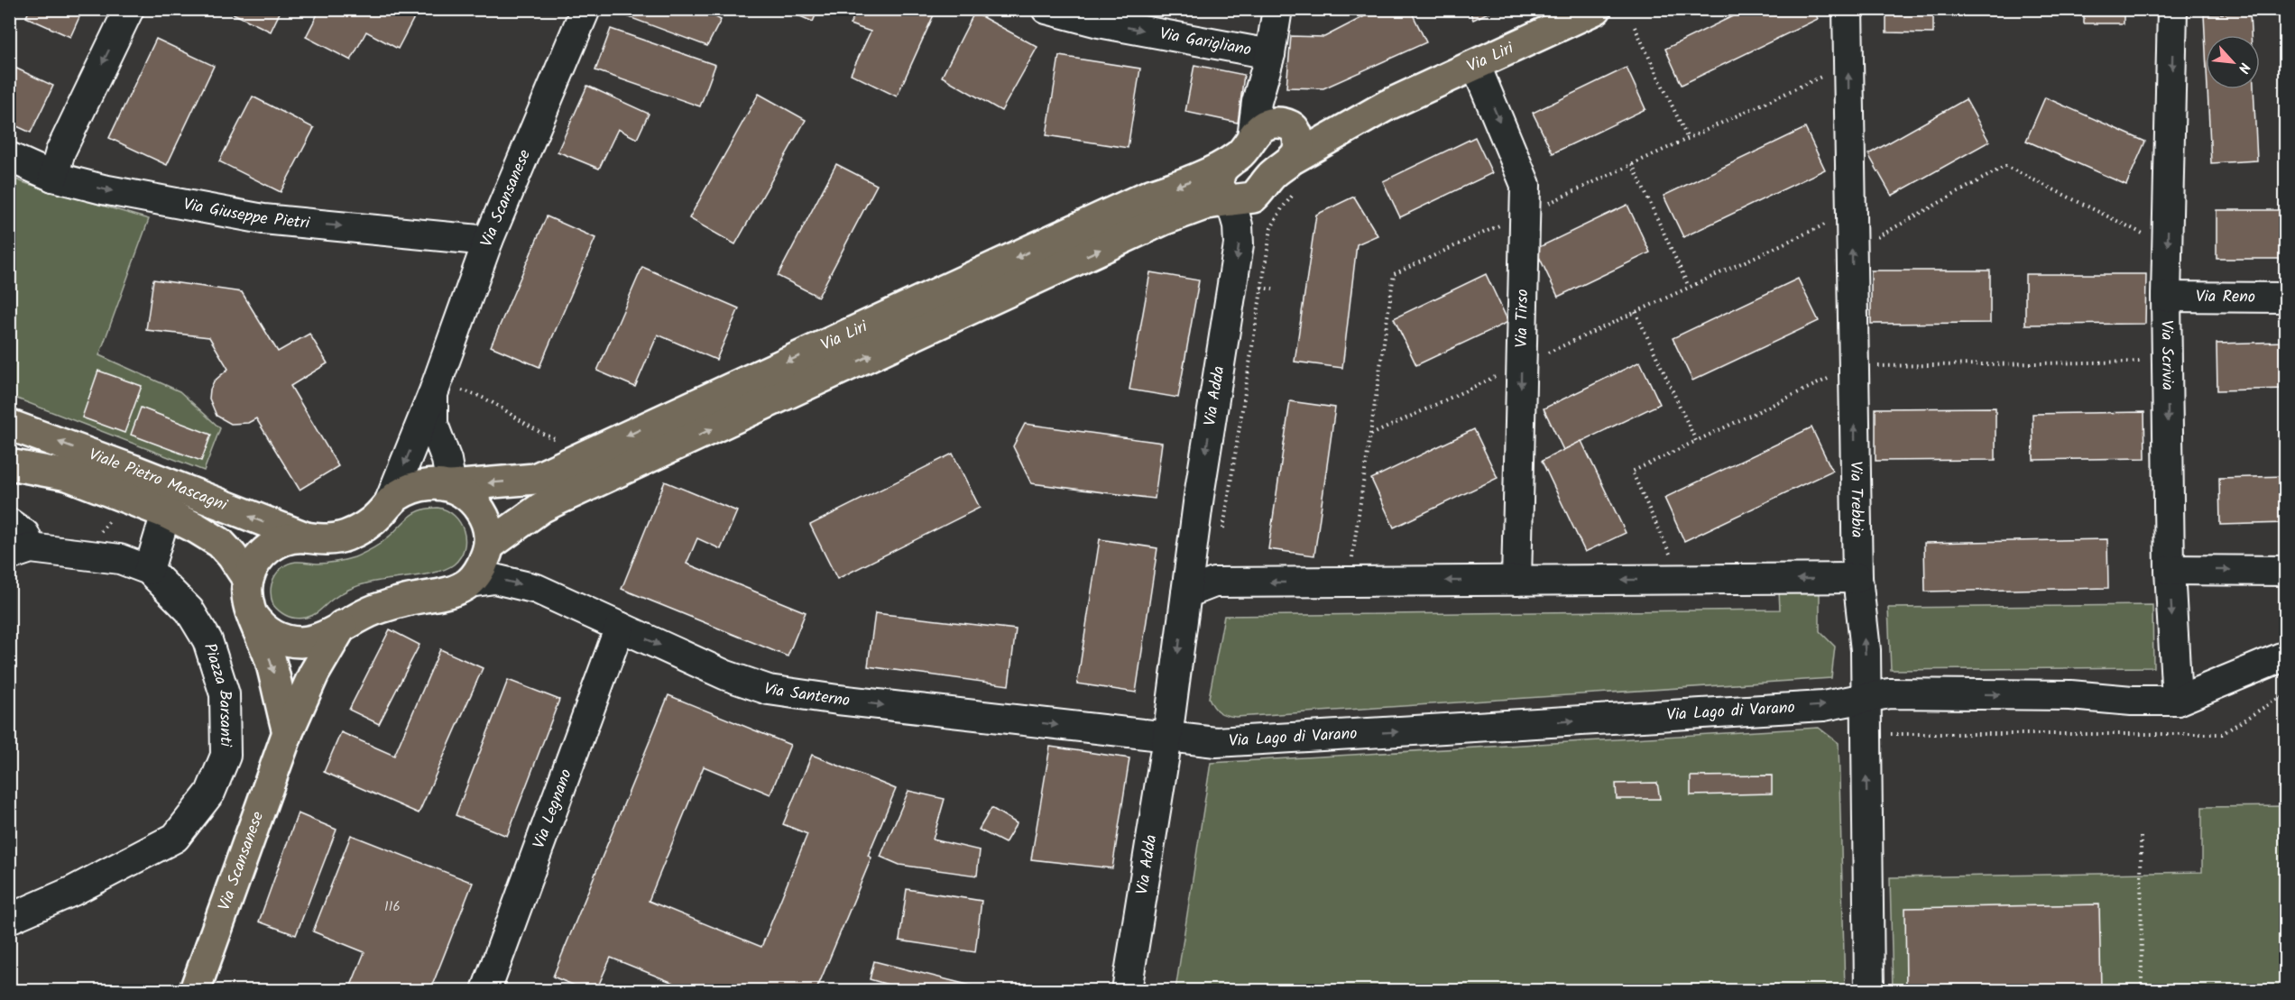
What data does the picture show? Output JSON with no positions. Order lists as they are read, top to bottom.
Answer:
{
  "streets": {
    "main road": ["Via Liri", "Via Scansanese", "Viale Pietro Mascagni"],
    "street": [
      "Via Garigliano",
      "Via Giuseppe Pietri",
      "Via Reno",
      "Via Tirso",
      "Via Scrivia",
      "Via Adda",
      "Via Trebbia",
      "Via Santerno",
      "Piazza Barsanti",
      "Via Lago di Varano",
      "Via Legnano"
    ]
  },
  "crossings": [
    ["Via Liri", "Via Scansanese"],
    ["Via Liri", "Via Tirso"],
    ["Via Liri", "Via Adda"],
    ["Via Scansanese", "Via Giuseppe Pietri"],
    ["Via Scansanese", "Viale Pietro Mascagni"],
    ["Via Reno", "Via Scrivia"],
    ["Via Scrivia", "Via Lago di Varano"],
    ["Via Adda", "Via Santerno"],
    ["Via Adda", "Via Lago di Varano"],
    ["Via Trebbia", "Via Lago di Varano"],
    ["Via Santerno", "Via Lago di Varano"],
    ["Via Santerno", "Via Legnano"]
  ],
  "one_way": [
    "Via Garigliano",
    "Via Giuseppe Pietri",
    "Via Tirso",
    "Via Scrivia",
    "Via Adda",
    "Via Trebbia",
    "Via Santerno"
  ],
  "house_numbers": ["116"],
  "north": "bottom right"
}
